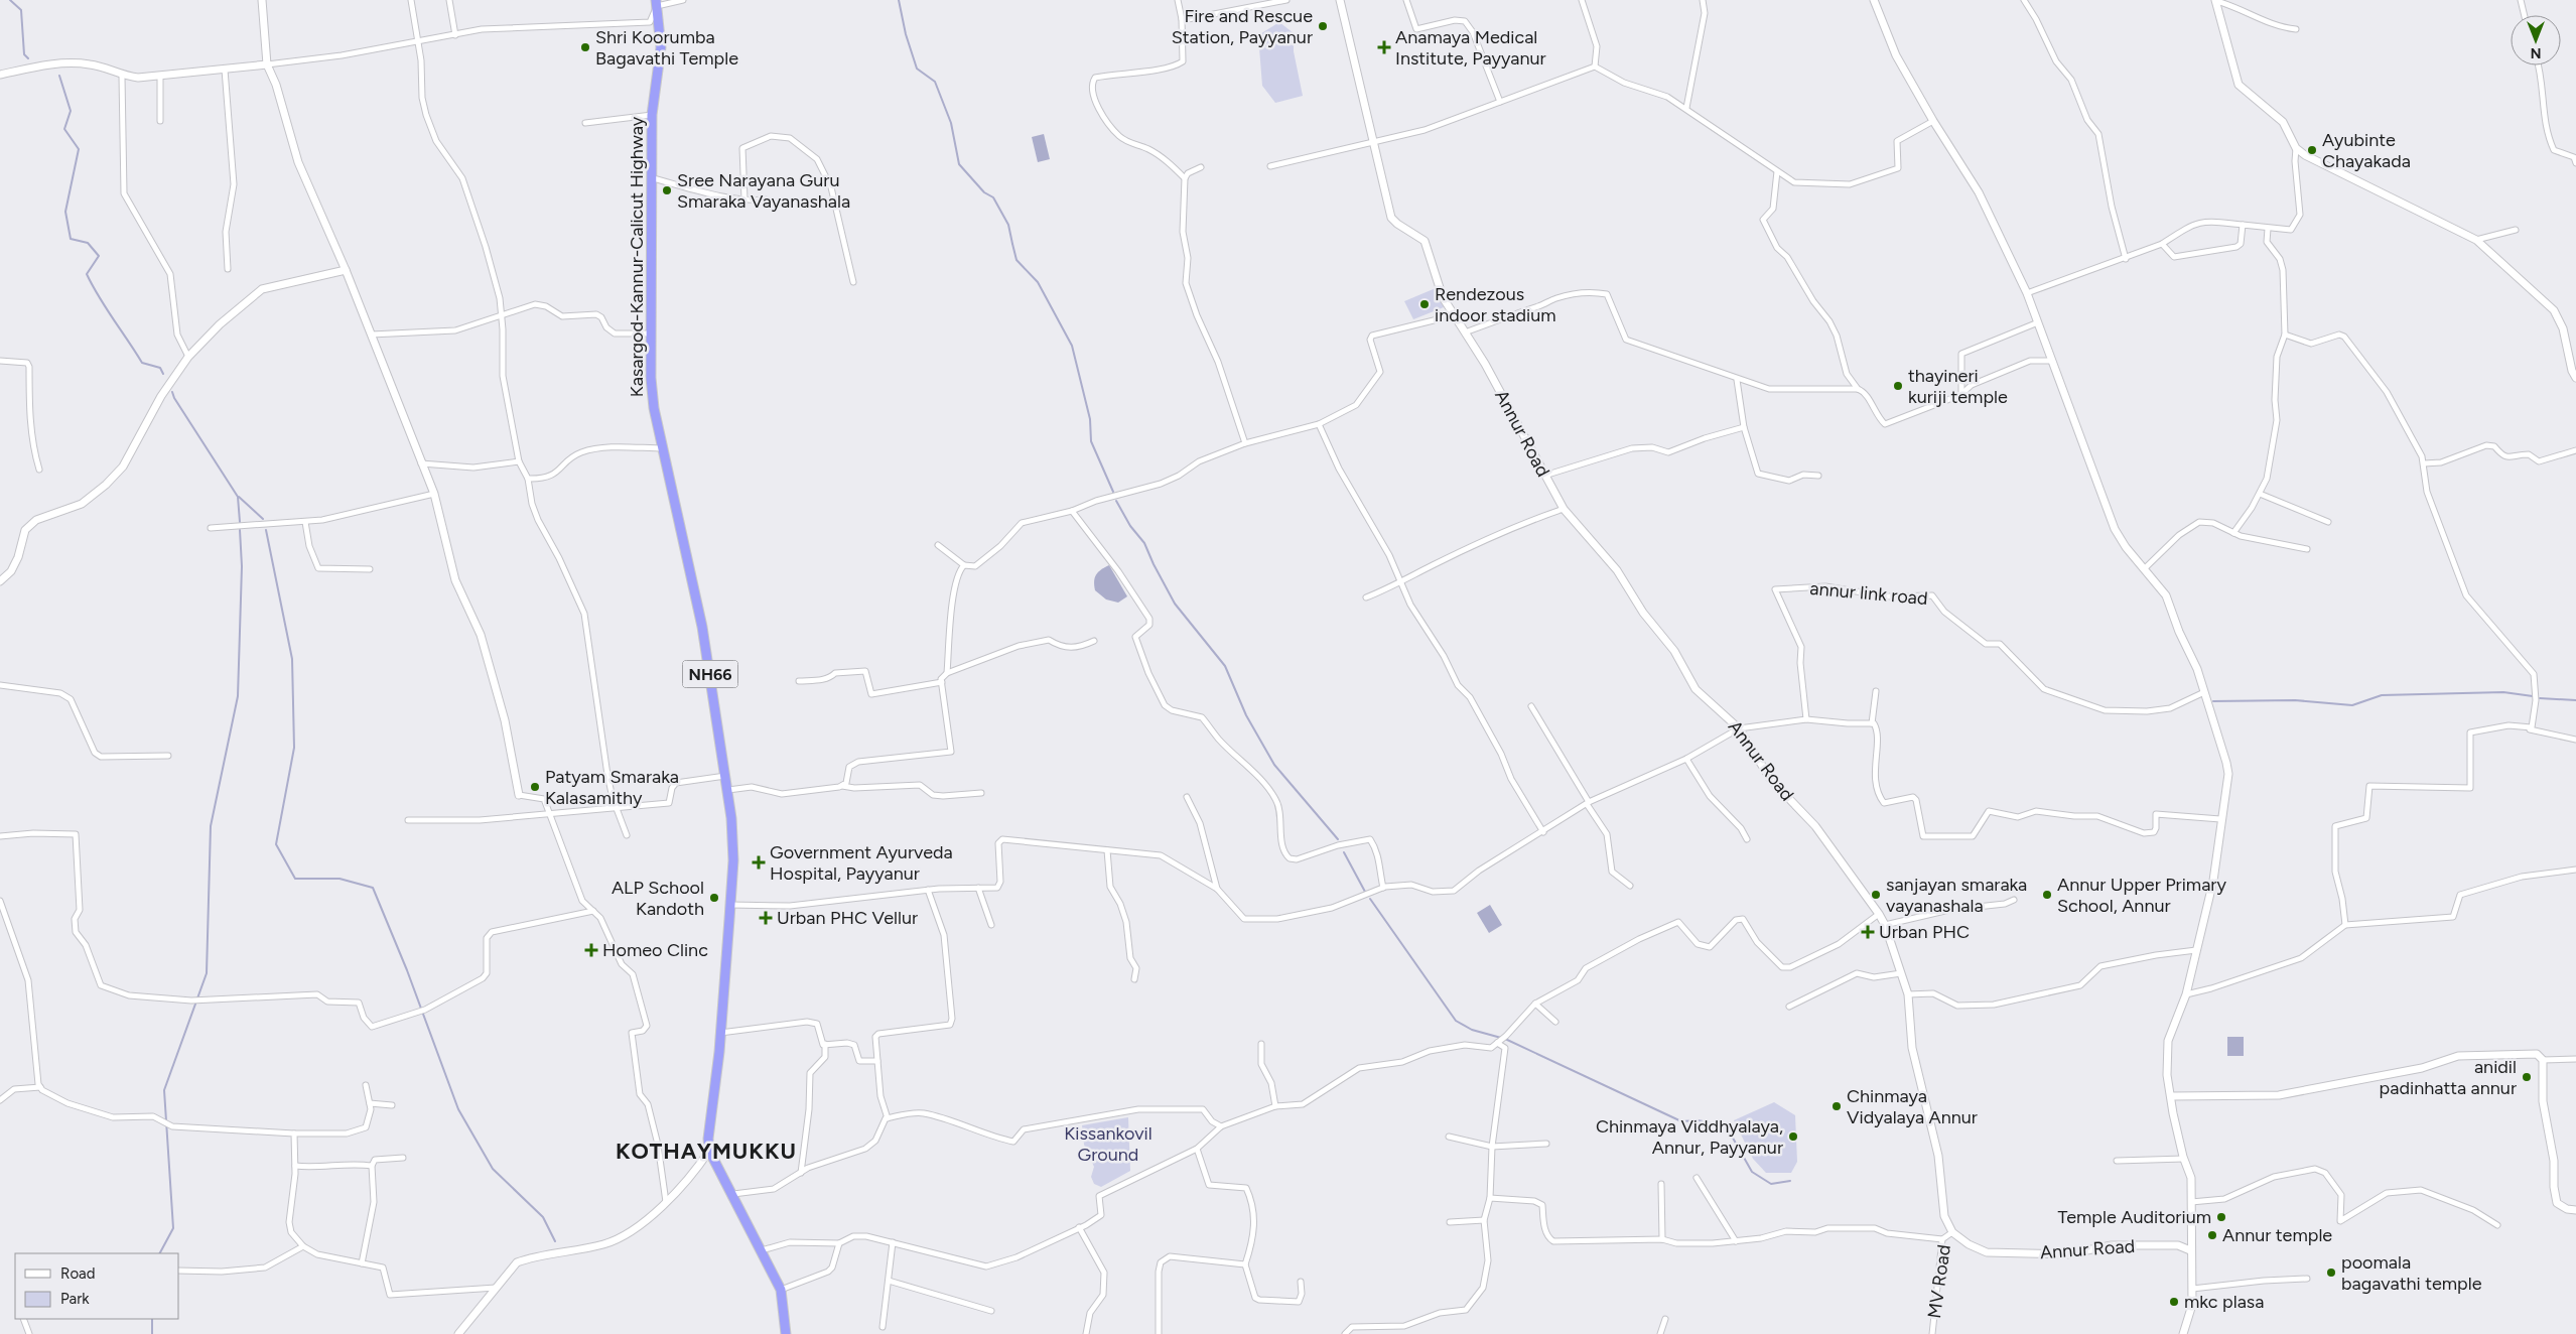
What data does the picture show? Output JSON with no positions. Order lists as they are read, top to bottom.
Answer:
{
  "streets": {
    "highway": ["Kasargod-Kannur-Calicut Highway", "NH66"],
    "main road": ["Annur Road"],
    "street": ["annur link road", "MV Road"]
  },
  "crossings": [
    ["Annur Road", "MV Road"]
  ],
  "districts": ["KOTHAYMUKKU"],
  "parks": ["Kissankovil Ground"],
  "places": {
    "other": [
      "Fire and Rescue Station, Payyanur",
      "Shri Koorumba Bagavathi Temple",
      "Ayubinte Chayakada",
      "Sree Narayana Guru Smaraka Vayanashala",
      "Rendezous indoor stadium",
      "thayineri kuriji temple",
      "Patyam Smaraka Kalasamithy",
      "sanjayan smaraka vayanashala",
      "Annur Upper Primary School, Annur",
      "ALP School Kandoth",
      "anidil padinhatta annur",
      "Chinmaya Vidyalaya Annur",
      "Chinmaya Viddhyalaya, Annur, Payyanur",
      "Temple Auditorium",
      "Annur temple",
      "poomala bagavathi temple",
      "mkc plasa"
    ],
    "health": [
      "Anamaya Medical Institute, Payyanur",
      "Government Ayurveda Hospital, Payyanur",
      "Urban PHC Vellur",
      "Urban PHC",
      "Homeo Clinc"
    ]
  },
  "legend": ["Road", "Park"],
  "north": "bottom"
}
